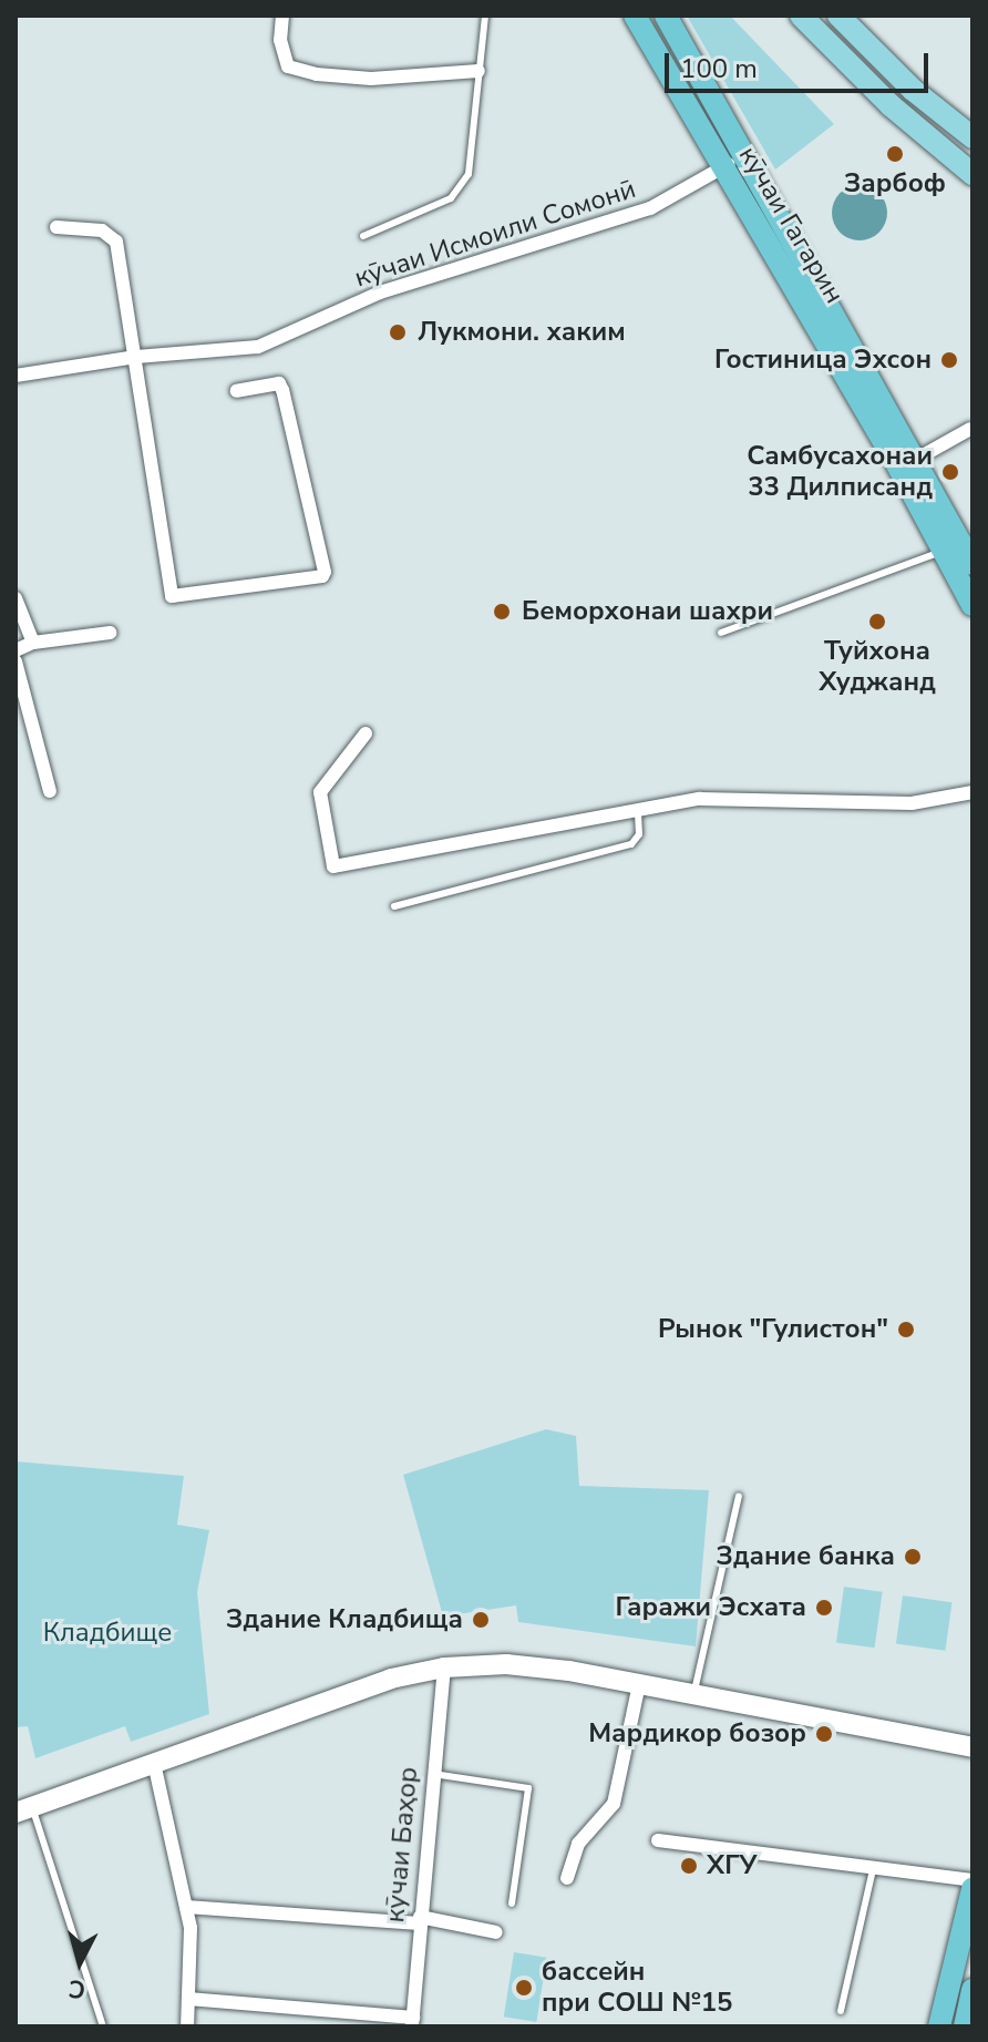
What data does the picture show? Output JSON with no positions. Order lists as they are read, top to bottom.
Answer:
{
  "streets": {
    "highway": ["кӯчаи Гагарин"],
    "street": ["кӯчаи Исмоили Сомонӣ", "кӯчаи Баҳор"]
  },
  "crossings": [
    ["кӯчаи Гагарин", "кӯчаи Исмоили Сомонӣ"]
  ],
  "parks": ["Кладбище"],
  "places": [
    "Зарбоф",
    "Лукмони. хаким",
    "Гостиница Эхсон",
    "Самбусахонаи 33 Дилписанд",
    "Беморхонаи шахри",
    "Туйхона Худжанд",
    "Рынок \"Гулистон\"",
    "Здание банка",
    "Гаражи Эсхата",
    "Здание Кладбища",
    "Мардикор бозор",
    "ХГУ",
    "бассейн при СОШ №15"
  ],
  "scale_bar": "100 m",
  "north": "bottom"
}
